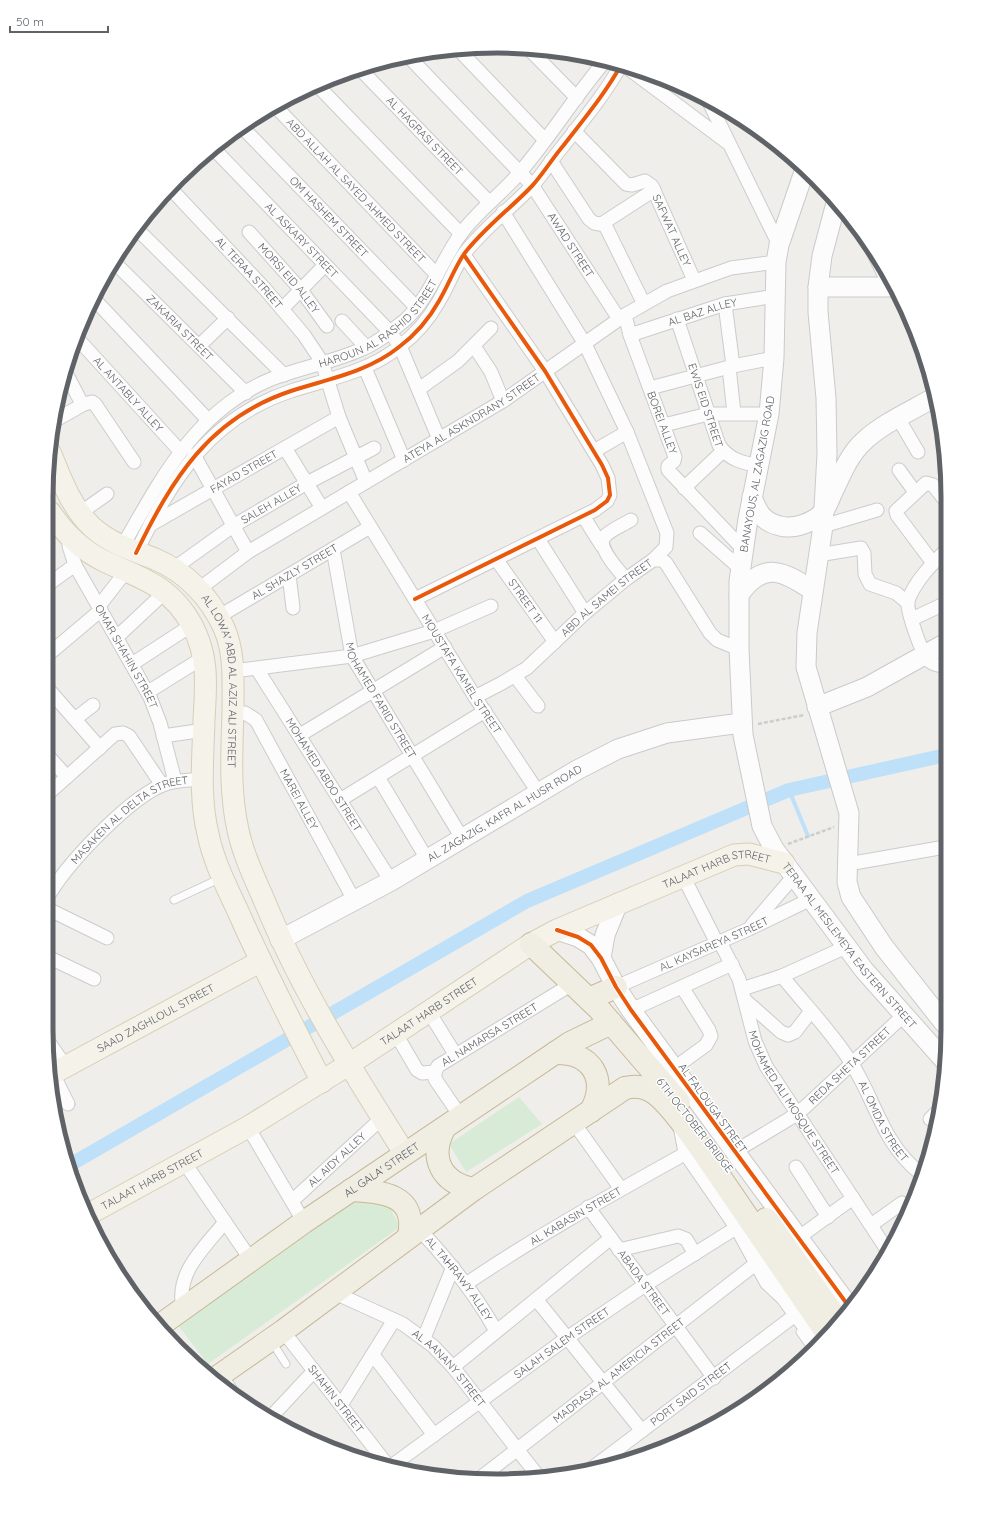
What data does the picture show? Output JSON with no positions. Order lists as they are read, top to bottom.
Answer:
{
  "streets": {
    "highway": ["6TH OCTOBER BRIDGE", "AL GALA' STREET"],
    "main road": [
      "BANAYOUS, AL ZAGAZIG ROAD",
      "AL LOWA' ABD AL AZIZ ALI STREET",
      "AL ZAGAZIG, KAFR AL HUSR ROAD",
      "TALAAT HARB STREET",
      "TERAA AL MESLEMEYA EASTERN STREET",
      "SAAD ZAGHLOUL STREET",
      "AL FALOUGA STREET"
    ],
    "street": [
      "AL HAGRASI STREET",
      "ABD ALLAH AL SAYED AHMED STREET",
      "OM HASHEM STREET",
      "SAFWAT ALLEY",
      "AL ASKARY STREET",
      "AWAD STREET",
      "AL TERAA STREET",
      "MORSI EID ALLEY",
      "AL BAZ ALLEY",
      "HAROUN AL RASHID STREET",
      "ZAKARIA STREET",
      "AL ANTABLY ALLEY",
      "EWIS EID STREET",
      "ATEYA AL ASKNDRANY STREET",
      "BOREI ALLEY",
      "FAYAD STREET",
      "SALEH ALLEY",
      "AL SHAZLY STREET",
      "ABD AL SAMEI STREET",
      "STREET 11",
      "OMAR SHAHIN STREET",
      "MOUSTAFA KAMEL STREET",
      "MOHAMED FARID STREET",
      "MOHAMED ABDO STREET",
      "MAREI ALLEY",
      "MASAKEN AL DELTA STREET",
      "AL KAYSAREYA STREET",
      "AL NAMARSA STREET",
      "REDA SHETA STREET",
      "MOHAMED ALI MOSQUE STREET",
      "AL OMDA STREET",
      "AL AIDY ALLEY",
      "AL KABASIN STREET",
      "AL TAHRAWY ALLEY",
      "ABADA STREET",
      "SALAH SALEM STREET",
      "AL AANANY STREET",
      "MADRASA AL AMERICIA STREET",
      "PORT SAID STREET",
      "SHAHIN STREET"
    ]
  },
  "crossings": [
    ["AL HAGRASI STREET", "HAROUN AL RASHID STREET"],
    ["ABD ALLAH AL SAYED AHMED STREET", "HAROUN AL RASHID STREET"],
    ["OM HASHEM STREET", "HAROUN AL RASHID STREET"],
    ["SAFWAT ALLEY", "HAROUN AL RASHID STREET"],
    ["SAFWAT ALLEY", "ATEYA AL ASKNDRANY STREET"],
    ["AL ASKARY STREET", "HAROUN AL RASHID STREET"],
    ["AL ASKARY STREET", "ATEYA AL ASKNDRANY STREET"],
    ["AWAD STREET", "HAROUN AL RASHID STREET"],
    ["AWAD STREET", "ATEYA AL ASKNDRANY STREET"],
    ["AWAD STREET", "BOREI ALLEY"],
    ["AL TERAA STREET", "HAROUN AL RASHID STREET"],
    ["AL BAZ ALLEY", "EWIS EID STREET"],
    ["AL BAZ ALLEY", "BOREI ALLEY"],
    ["AL BAZ ALLEY", "BANAYOUS, AL ZAGAZIG ROAD"],
    ["HAROUN AL RASHID STREET", "ZAKARIA STREET"],
    ["HAROUN AL RASHID STREET", "AL ANTABLY ALLEY"],
    ["HAROUN AL RASHID STREET", "FAYAD STREET"],
    ["HAROUN AL RASHID STREET", "AL LOWA' ABD AL AZIZ ALI STREET"],
    ["EWIS EID STREET", "BANAYOUS, AL ZAGAZIG ROAD"],
    ["ATEYA AL ASKNDRANY STREET", "BOREI ALLEY"],
    ["ATEYA AL ASKNDRANY STREET", "BANAYOUS, AL ZAGAZIG ROAD"],
    ["ATEYA AL ASKNDRANY STREET", "MOUSTAFA KAMEL STREET"],
    ["ATEYA AL ASKNDRANY STREET", "AL LOWA' ABD AL AZIZ ALI STREET"],
    ["BOREI ALLEY", "BANAYOUS, AL ZAGAZIG ROAD"],
    ["BANAYOUS, AL ZAGAZIG ROAD", "ABD AL SAMEI STREET"],
    ["BANAYOUS, AL ZAGAZIG ROAD", "AL ZAGAZIG, KAFR AL HUSR ROAD"],
    ["BANAYOUS, AL ZAGAZIG ROAD", "TERAA AL MESLEMEYA EASTERN STREET"],
    ["SALEH ALLEY", "AL LOWA' ABD AL AZIZ ALI STREET"],
    ["AL SHAZLY STREET", "MOUSTAFA KAMEL STREET"],
    ["AL SHAZLY STREET", "AL LOWA' ABD AL AZIZ ALI STREET"],
    ["AL SHAZLY STREET", "MOHAMED FARID STREET"],
    ["ABD AL SAMEI STREET", "STREET 11"],
    ["ABD AL SAMEI STREET", "MOUSTAFA KAMEL STREET"],
    ["OMAR SHAHIN STREET", "AL LOWA' ABD AL AZIZ ALI STREET"],
    ["OMAR SHAHIN STREET", "MASAKEN AL DELTA STREET"],
    ["MOUSTAFA KAMEL STREET", "AL ZAGAZIG, KAFR AL HUSR ROAD"],
    ["AL LOWA' ABD AL AZIZ ALI STREET", "MAREI ALLEY"],
    ["AL LOWA' ABD AL AZIZ ALI STREET", "AL ZAGAZIG, KAFR AL HUSR ROAD"],
    ["AL LOWA' ABD AL AZIZ ALI STREET", "MASAKEN AL DELTA STREET"],
    ["AL LOWA' ABD AL AZIZ ALI STREET", "TALAAT HARB STREET"],
    ["AL LOWA' ABD AL AZIZ ALI STREET", "SAAD ZAGHLOUL STREET"],
    ["AL LOWA' ABD AL AZIZ ALI STREET", "AL AIDY ALLEY"],
    ["AL LOWA' ABD AL AZIZ ALI STREET", "AL GALA' STREET"],
    ["MOHAMED FARID STREET", "AL ZAGAZIG, KAFR AL HUSR ROAD"],
    ["MOHAMED ABDO STREET", "AL ZAGAZIG, KAFR AL HUSR ROAD"],
    ["MAREI ALLEY", "AL ZAGAZIG, KAFR AL HUSR ROAD"],
    ["TALAAT HARB STREET", "TERAA AL MESLEMEYA EASTERN STREET"],
    ["TALAAT HARB STREET", "MOHAMED ALI MOSQUE STREET"],
    ["TALAAT HARB STREET", "AL FALOUGA STREET"],
    ["TALAAT HARB STREET", "6TH OCTOBER BRIDGE"],
    ["AL KAYSAREYA STREET", "TERAA AL MESLEMEYA EASTERN STREET"],
    ["AL KAYSAREYA STREET", "MOHAMED ALI MOSQUE STREET"],
    ["AL KAYSAREYA STREET", "AL FALOUGA STREET"],
    ["TERAA AL MESLEMEYA EASTERN STREET", "REDA SHETA STREET"],
    ["AL NAMARSA STREET", "6TH OCTOBER BRIDGE"],
    ["AL NAMARSA STREET", "AL GALA' STREET"],
    ["REDA SHETA STREET", "MOHAMED ALI MOSQUE STREET"],
    ["REDA SHETA STREET", "AL FALOUGA STREET"],
    ["REDA SHETA STREET", "AL OMDA STREET"],
    ["REDA SHETA STREET", "6TH OCTOBER BRIDGE"],
    ["AL FALOUGA STREET", "6TH OCTOBER BRIDGE"],
    ["6TH OCTOBER BRIDGE", "AL GALA' STREET"],
    ["AL KABASIN STREET", "AL TAHRAWY ALLEY"],
    ["AL KABASIN STREET", "ABADA STREET"],
    ["ABADA STREET", "SALAH SALEM STREET"],
    ["ABADA STREET", "MADRASA AL AMERICIA STREET"],
    ["ABADA STREET", "PORT SAID STREET"],
    ["SALAH SALEM STREET", "AL AANANY STREET"],
    ["AL AANANY STREET", "MADRASA AL AMERICIA STREET"]
  ],
  "scale_bar": "50 m"
}
